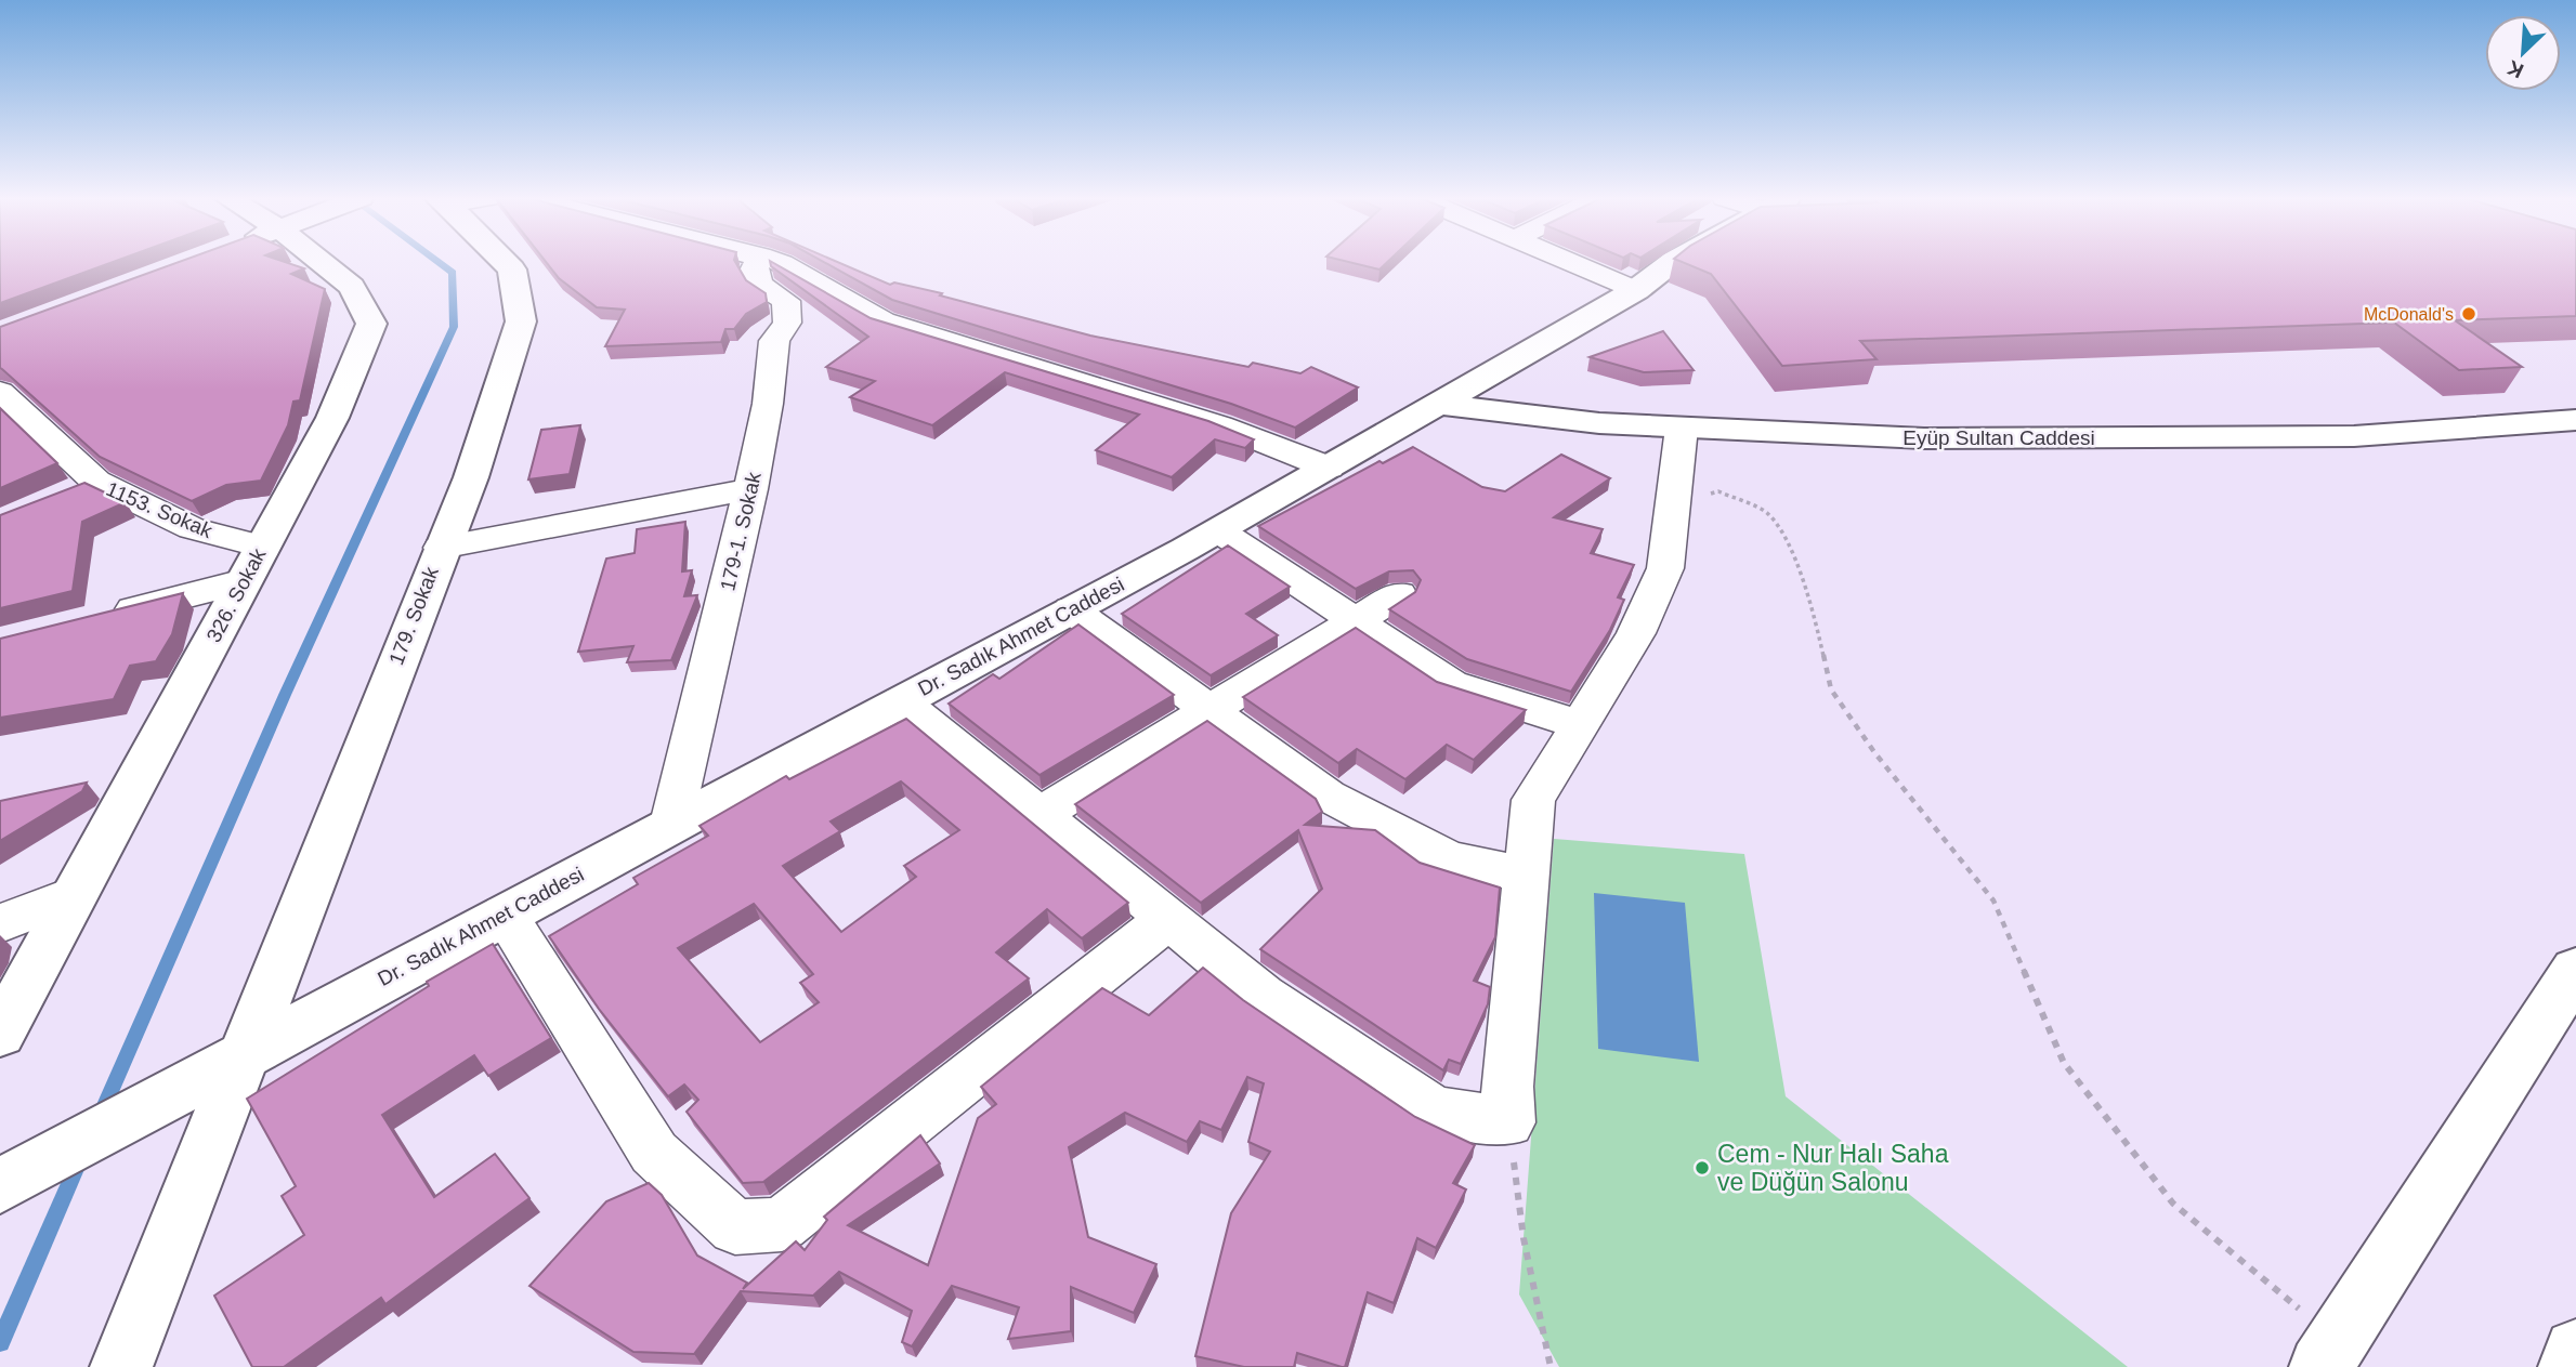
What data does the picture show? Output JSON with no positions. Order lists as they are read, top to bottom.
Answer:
{
  "streets": {
    "main road": [
      "Eyüp Sultan Caddesi",
      "326. Sokak",
      "179. Sokak",
      "Dr. Sadık Ahmet Caddesi"
    ],
    "street": ["1153. Sokak", "179-1. Sokak"]
  },
  "crossings": [
    ["Eyüp Sultan Caddesi", "Dr. Sadık Ahmet Caddesi"],
    ["1153. Sokak", "326. Sokak"],
    ["179-1. Sokak", "Dr. Sadık Ahmet Caddesi"],
    ["179. Sokak", "Dr. Sadık Ahmet Caddesi"]
  ],
  "places": ["McDonald's", "Cem - Nur Halı Saha ve Düğün Salonu"],
  "north": "bottom left"
}
